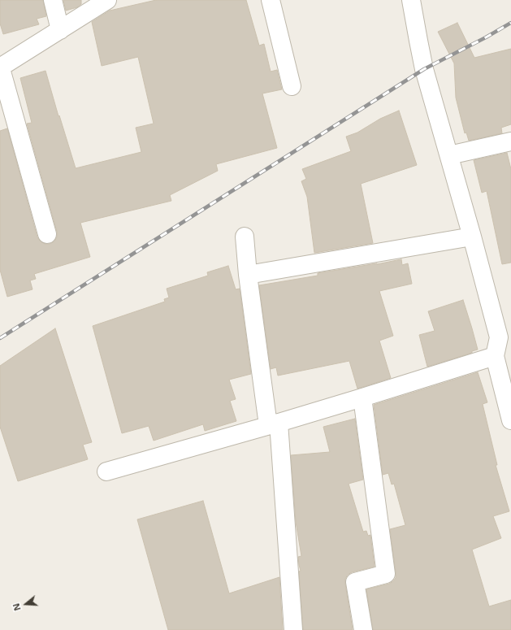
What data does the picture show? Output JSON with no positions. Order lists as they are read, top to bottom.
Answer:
{
  "north": "left"
}
